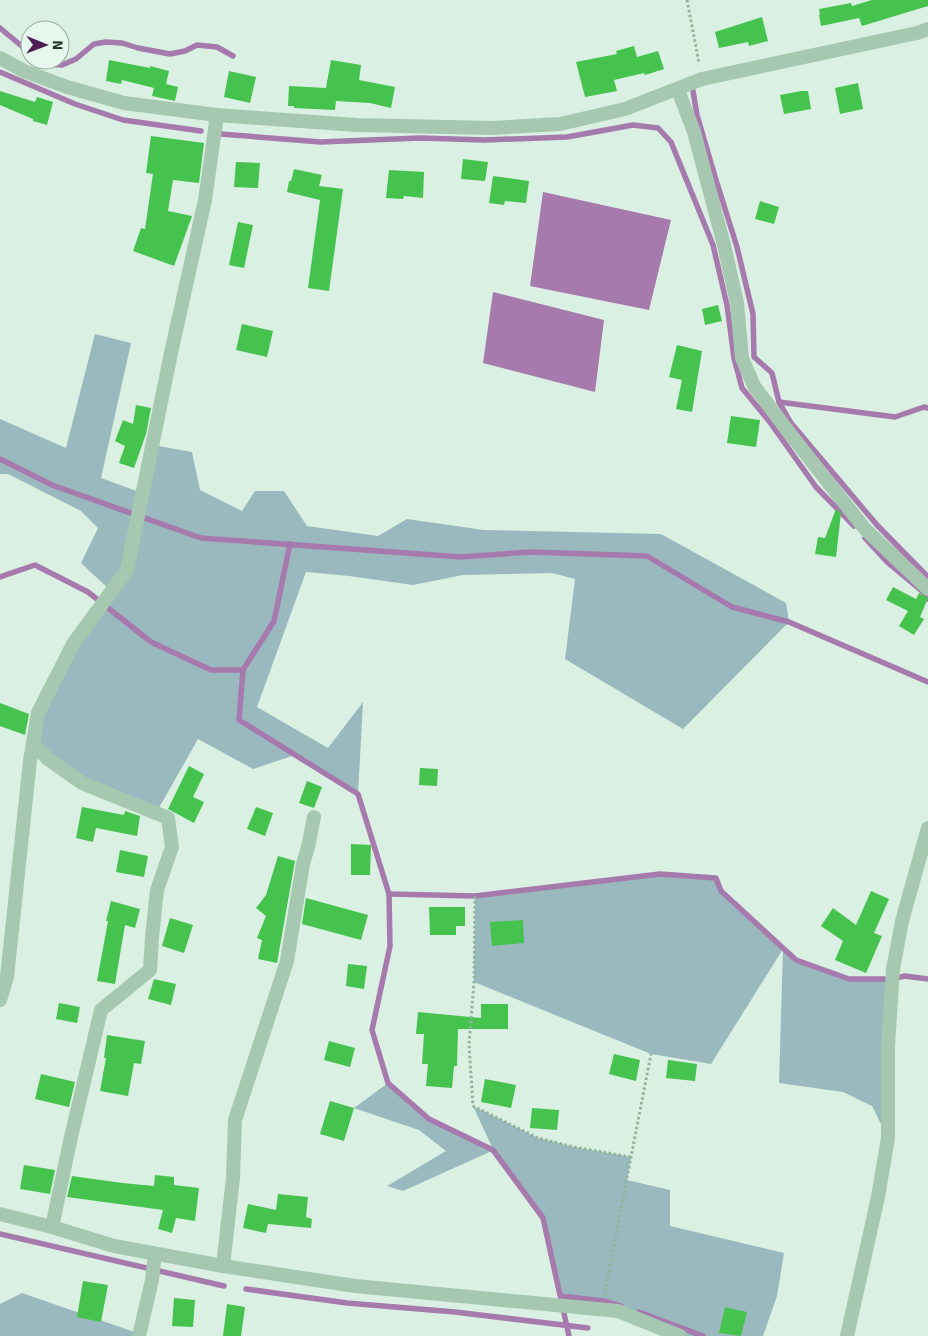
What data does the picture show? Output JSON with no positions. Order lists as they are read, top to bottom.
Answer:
{
  "north": "right"
}
